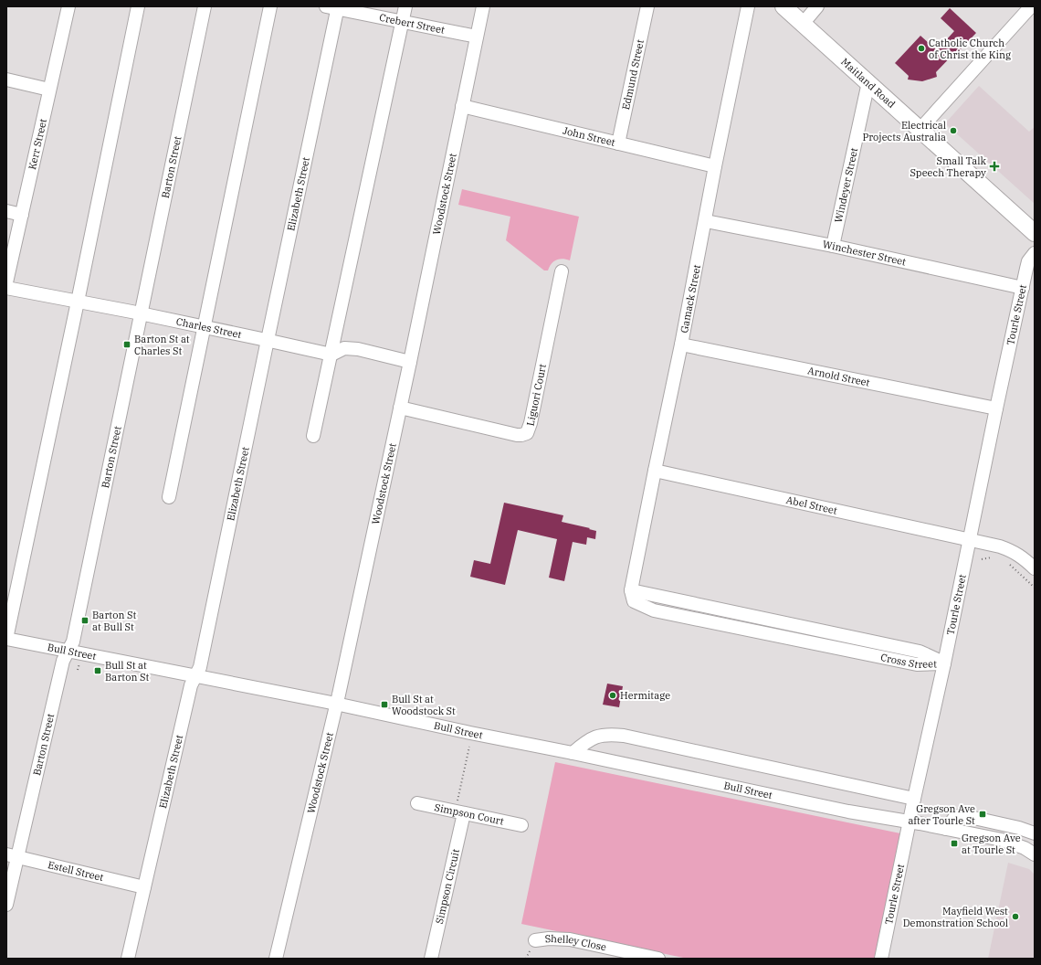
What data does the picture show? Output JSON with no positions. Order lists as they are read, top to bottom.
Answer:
{
  "streets": {
    "main road": ["Maitland Road"],
    "street": [
      "Crebert Street",
      "Edmund Street",
      "John Street",
      "Kerr Street",
      "Barton Street",
      "Windeyer Street",
      "Elizabeth Street",
      "Woodstock Street",
      "Winchester Street",
      "Gamack Street",
      "Tourle Street",
      "Charles Street",
      "Arnold Street",
      "Liguori Court",
      "Abel Street",
      "Bull Street",
      "Cross Street",
      "Simpson Court",
      "Estell Street",
      "Simpson Circuit",
      "Shelley Close"
    ]
  },
  "crossings": [
    ["Crebert Street", "Elizabeth Street"],
    ["Crebert Street", "Woodstock Street"],
    ["Edmund Street", "John Street"],
    ["Maitland Road", "Windeyer Street"],
    ["John Street", "Woodstock Street"],
    ["John Street", "Gamack Street"],
    ["Barton Street", "Charles Street"],
    ["Barton Street", "Bull Street"],
    ["Barton Street", "Estell Street"],
    ["Windeyer Street", "Winchester Street"],
    ["Elizabeth Street", "Charles Street"],
    ["Elizabeth Street", "Bull Street"],
    ["Elizabeth Street", "Estell Street"],
    ["Woodstock Street", "Liguori Court"],
    ["Woodstock Street", "Bull Street"],
    ["Winchester Street", "Gamack Street"],
    ["Winchester Street", "Tourle Street"],
    ["Gamack Street", "Arnold Street"],
    ["Gamack Street", "Abel Street"],
    ["Gamack Street", "Cross Street"],
    ["Tourle Street", "Arnold Street"],
    ["Tourle Street", "Abel Street"],
    ["Tourle Street", "Bull Street"],
    ["Tourle Street", "Cross Street"],
    ["Simpson Court", "Simpson Circuit"]
  ],
  "places": {
    "other": [
      "Catholic Church of Christ the King",
      "Electrical Projects Australia",
      "Hermitage",
      "Mayfield West Demonstration School"
    ],
    "health": ["Small Talk Speech Therapy"],
    "transit": [
      "Barton St at Charles St",
      "Barton St at Bull St",
      "Bull St at Barton St",
      "Bull St at Woodstock St",
      "Gregson Ave after Tourle St",
      "Gregson Ave at Tourle St"
    ]
  }
}
